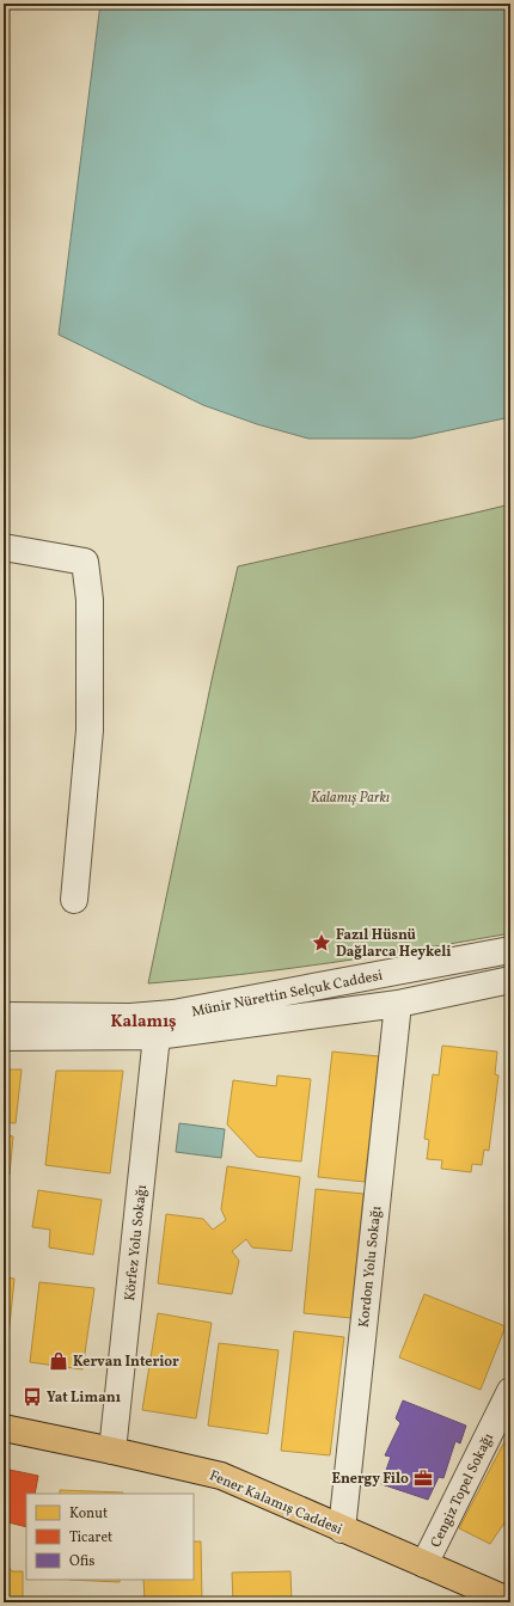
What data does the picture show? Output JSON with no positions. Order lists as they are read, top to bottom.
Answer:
{
  "streets": {
    "main road": ["Fener Kalamış Caddesi"],
    "street": [
      "Münir Nürettin Selçuk Caddesi",
      "Körfez Yolu Sokağı",
      "Kordon Yolu Sokağı",
      "Cengiz Topel Sokağı"
    ]
  },
  "crossings": [
    ["Münir Nürettin Selçuk Caddesi", "Körfez Yolu Sokağı"],
    ["Münir Nürettin Selçuk Caddesi", "Kordon Yolu Sokağı"],
    ["Körfez Yolu Sokağı", "Fener Kalamış Caddesi"],
    ["Kordon Yolu Sokağı", "Fener Kalamış Caddesi"],
    ["Cengiz Topel Sokağı", "Fener Kalamış Caddesi"]
  ],
  "districts": ["Kalamış"],
  "parks": ["Kalamış Parkı"],
  "places": {
    "place": ["Fazıl Hüsnü Dağlarca Heykeli"],
    "shop": ["Kervan Interior"],
    "bus stop": ["Yat Limanı"],
    "office": ["Energy Filo"]
  },
  "legend": ["Konut", "Ticaret", "Ofis"]
}
